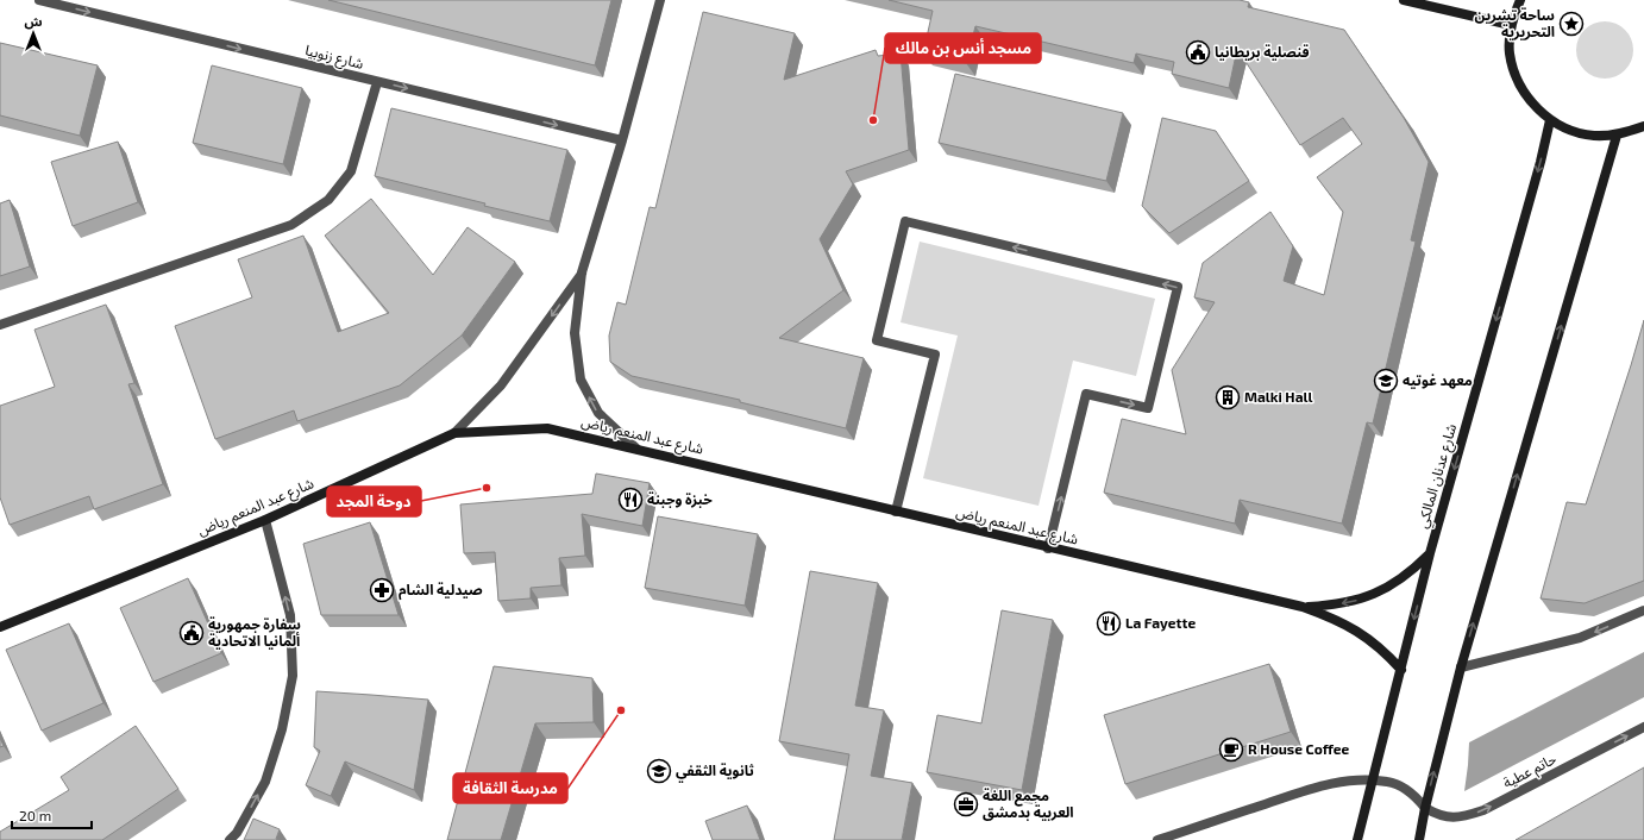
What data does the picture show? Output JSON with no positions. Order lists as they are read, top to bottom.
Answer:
{
  "streets": {
    "main road": ["شارع عبد المنعم رياض", "شارع عدنان المالكي"],
    "street": ["شارع زنوبيا", "حاتم عطية"]
  },
  "crossings": [
    ["شارع عبد المنعم رياض", "شارع عدنان المالكي"]
  ],
  "one_way": ["شارع زنوبيا", "حاتم عطية"],
  "places": {
    "place": ["ساحة تشرين التحريرية"],
    "public building": ["قنصلية بريطانيا", "سفارة جمهورية ألمانيا الاتحادية"],
    "other": ["مسجد أنس بن مالك", "دوحة المجد", "مدرسة الثقافة"],
    "school or university": ["معهد غوتيه", "ثانوية الثقفي"],
    "building": ["Malki Hall"],
    "restaurant": ["خبزة وجبنة", "La Fayette"],
    "pharmacy": ["صيدلية الشام"],
    "cafe": ["R House Coffee"],
    "office": ["مجمع اللغة العربية بدمشق"]
  },
  "scale_bar": "20 m",
  "north": "top"
}
